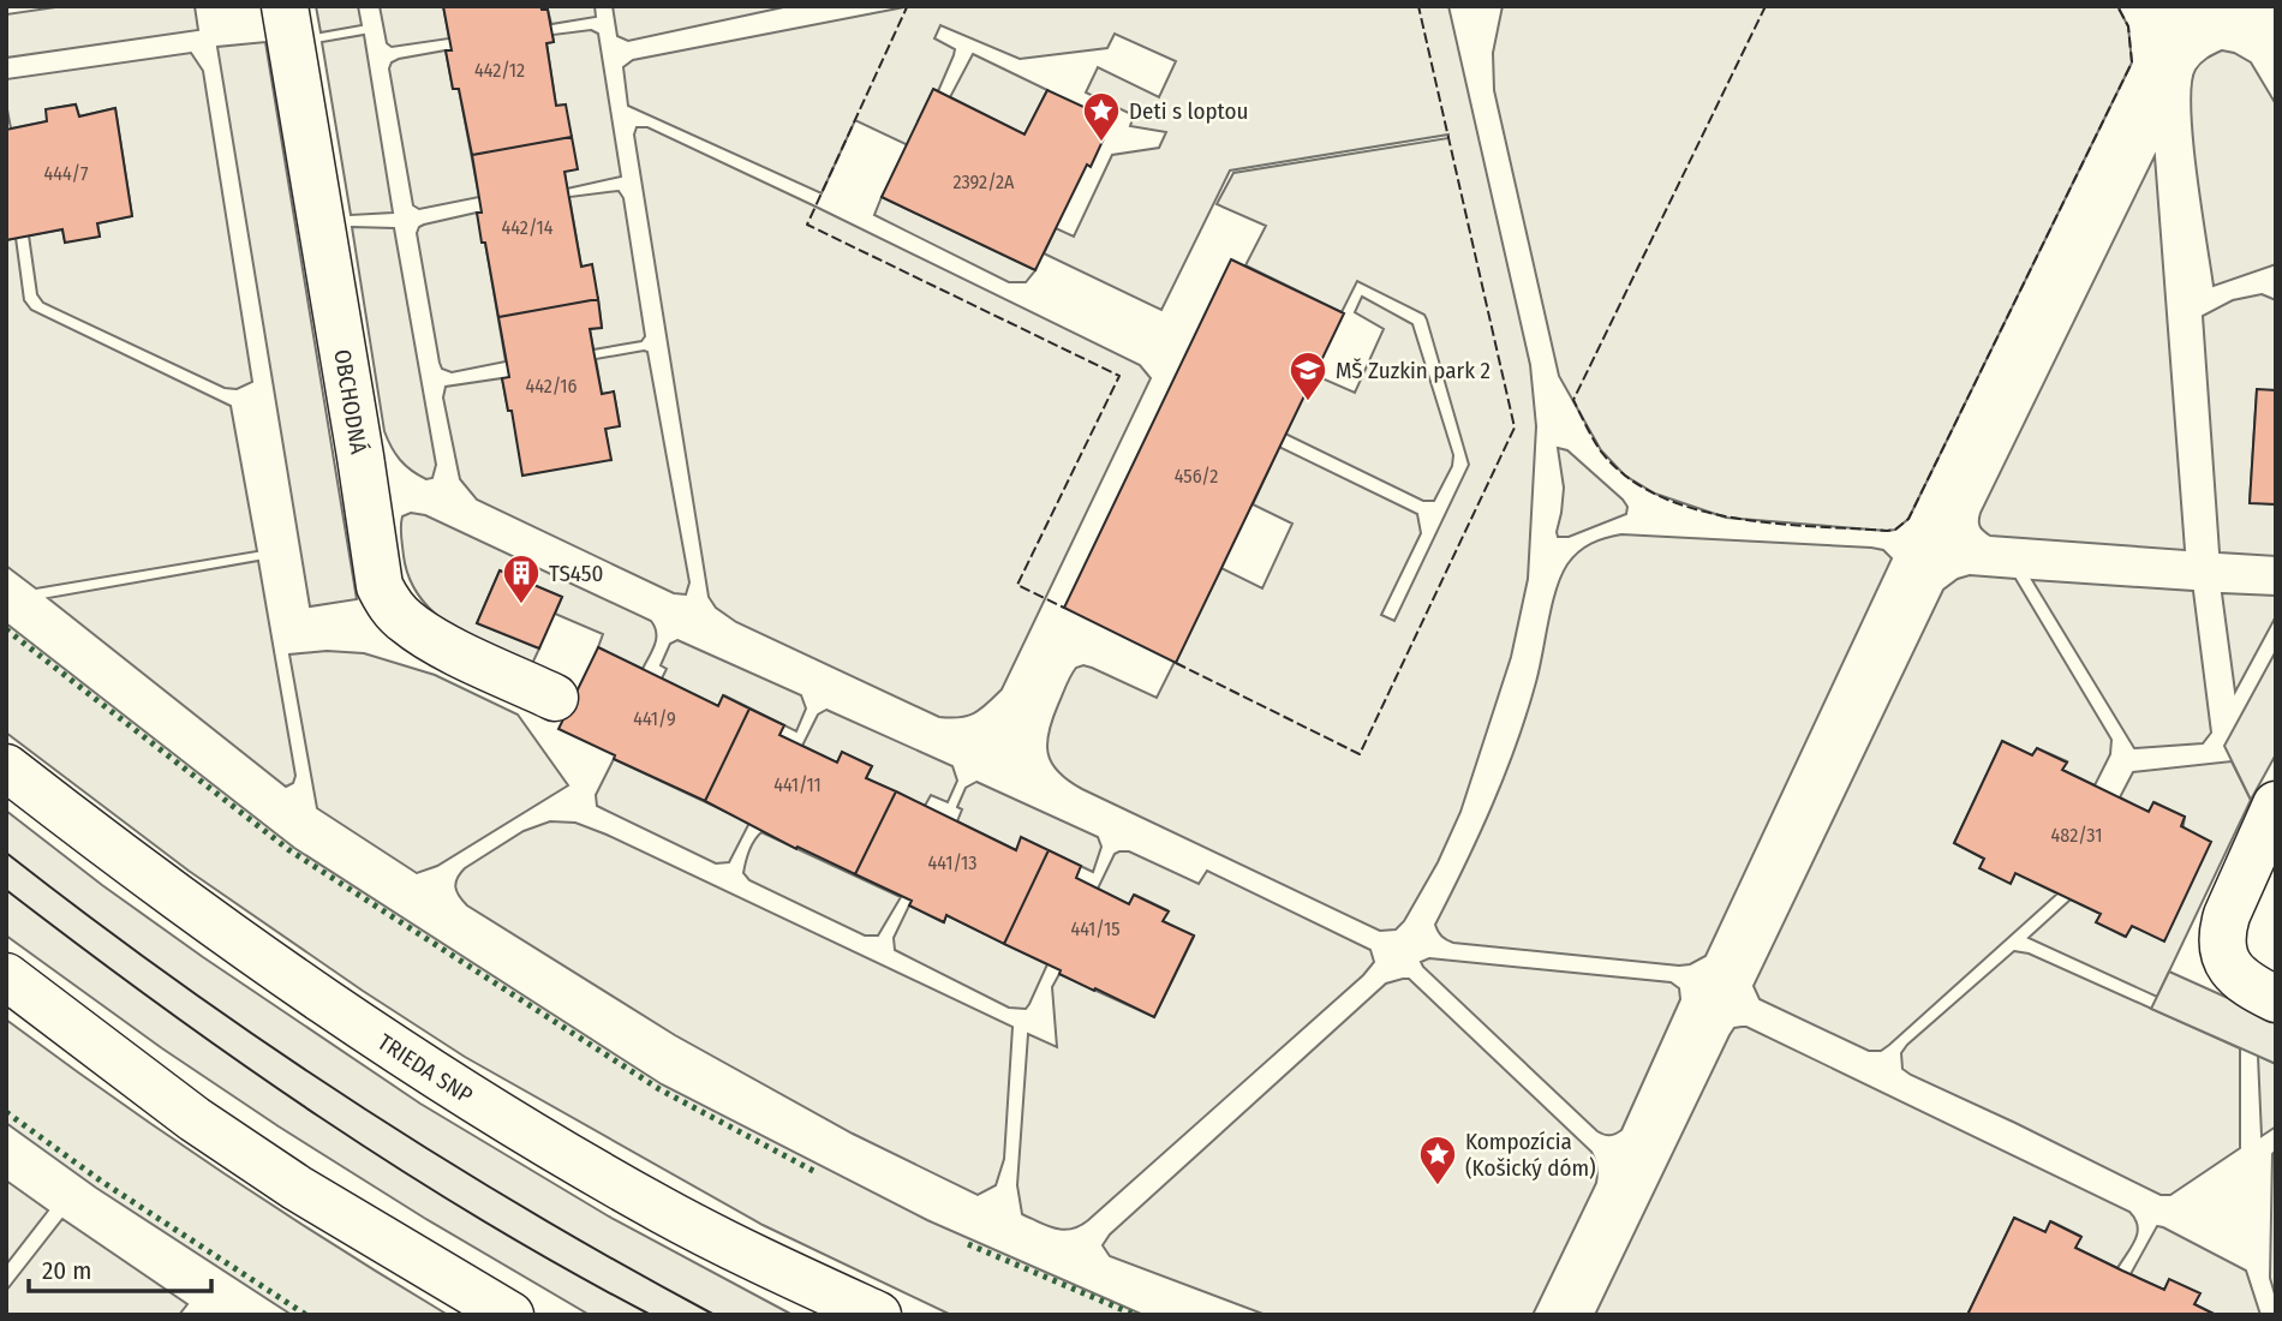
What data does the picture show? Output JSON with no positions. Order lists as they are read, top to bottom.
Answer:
{
  "streets": {
    "street": ["OBCHODNÁ", "TRIEDA SNP"]
  },
  "places": {
    "place": ["Deti s loptou", "Kompozícia (Košický dóm)"],
    "school or university": ["MŠ Zuzkin park 2"],
    "building": ["TS450"]
  },
  "house_numbers": [
    "442/12",
    "444/7",
    "2392/2A",
    "442/14",
    "442/16",
    "456/2",
    "441/9",
    "441/11",
    "482/31",
    "441/13",
    "441/15"
  ],
  "scale_bar": "20 m"
}
